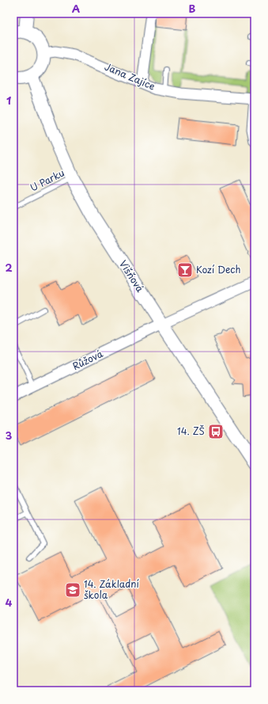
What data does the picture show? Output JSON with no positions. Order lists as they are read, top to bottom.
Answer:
{
  "streets": {
    "street": ["Jana Zajíce", "Višňová", "Růžová"],
    "lane": ["U Parku"]
  },
  "crossings": [
    ["U Parku", "Višňová"],
    ["Višňová", "Růžová"]
  ],
  "places": {
    "bar": ["Kozí Dech"],
    "bus stop": ["14. ZŠ"],
    "school or university": ["14. Základní škola"]
  },
  "grid": {
    "columns": ["A", "B"],
    "rows": [
      "1",
      "2",
      "3",
      "4"
    ]
  }
}
